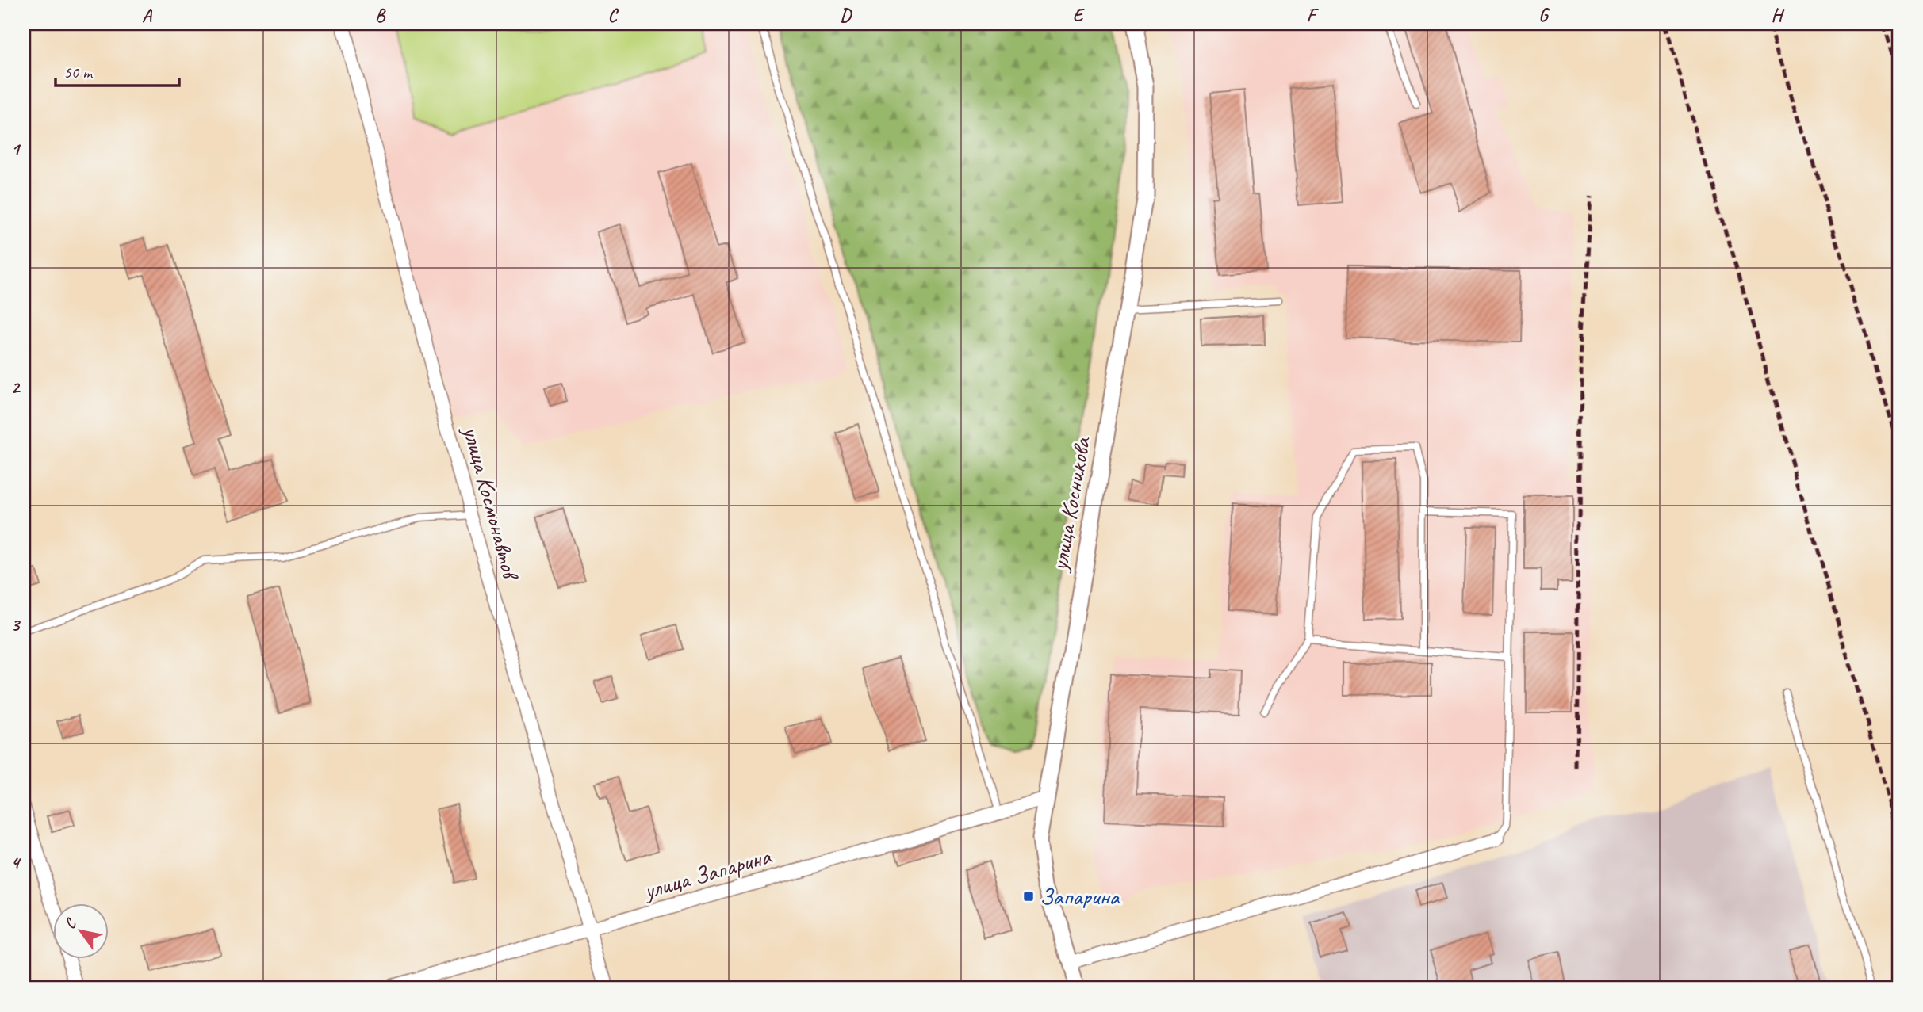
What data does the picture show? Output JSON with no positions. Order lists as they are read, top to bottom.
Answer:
{
  "streets": {
    "street": ["улица Космонавтов", "улица Косникова", "улица Запарина"]
  },
  "crossings": [
    ["улица Космонавтов", "улица Запарина"],
    ["улица Косникова", "улица Запарина"]
  ],
  "places": {
    "transit": ["Запарина"]
  },
  "scale_bar": "50 m",
  "north": "top left",
  "grid": {
    "columns": [
      "A",
      "B",
      "C",
      "D",
      "E",
      "F",
      "G",
      "H"
    ],
    "rows": [
      "1",
      "2",
      "3",
      "4"
    ]
  }
}
